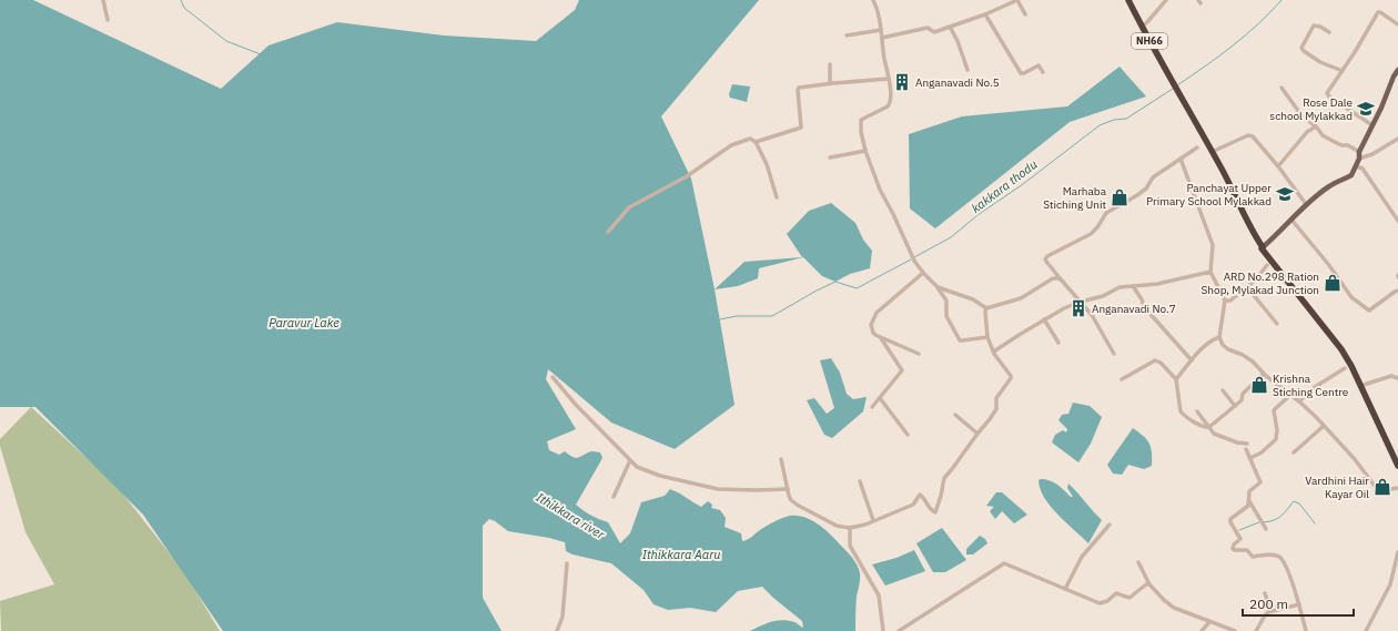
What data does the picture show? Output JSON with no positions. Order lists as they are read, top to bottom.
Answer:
{
  "streets": {
    "highway": ["NH66"]
  },
  "water": [
    "kakkara thodu",
    "Paravur Lake",
    "Ithikkara river",
    "Ithikkara Aaru"
  ],
  "places": {
    "building": ["Anganavadi No.5", "Anganavadi No.7"],
    "school or university": ["Rose Dale school Mylakkad", "Panchayat Upper Primary School Mylakkad"],
    "shop": [
      "Marhaba Stiching Unit",
      "ARD No.298 Ration Shop, Mylakad Junction",
      "Krishna Stiching Centre",
      "Vardhini Hair Kayar Oil"
    ]
  },
  "scale_bar": "200 m"
}
